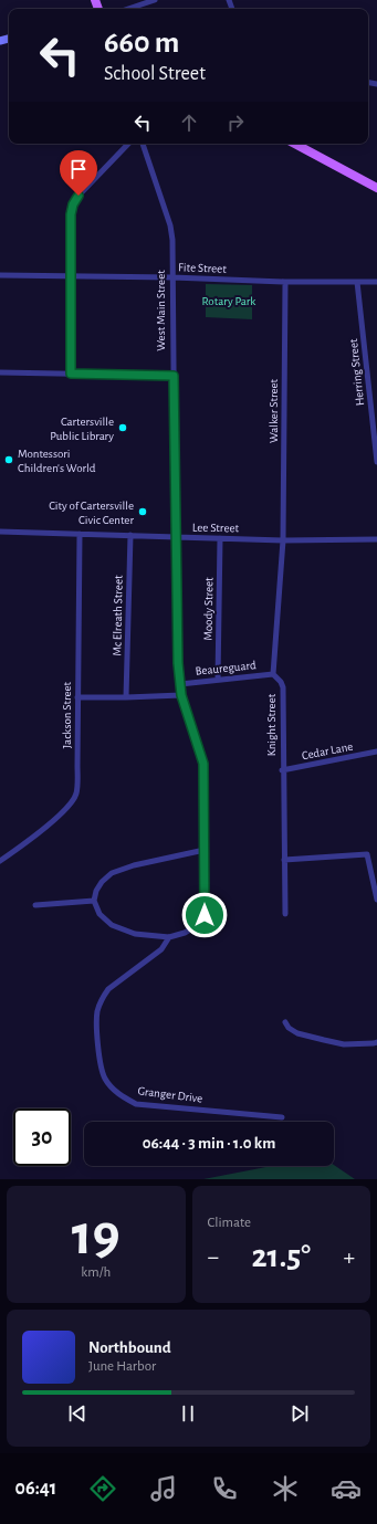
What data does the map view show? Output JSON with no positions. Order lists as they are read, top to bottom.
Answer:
{
  "streets": {
    "street": [
      "Fite Street",
      "West Main Street",
      "Herring Street",
      "Walker Street",
      "Lee Street",
      "Moody Street",
      "Mc Elreath Street",
      "Beaureguard",
      "Jackson Street",
      "Knight Street",
      "Cedar Lane",
      "Granger Drive"
    ]
  },
  "crossings": [
    ["Fite Street", "West Main Street"],
    ["Fite Street", "Herring Street"],
    ["Fite Street", "Walker Street"],
    ["West Main Street", "Lee Street"],
    ["West Main Street", "Beaureguard"],
    ["West Main Street", "Granger Drive"],
    ["Walker Street", "Lee Street"],
    ["Lee Street", "Moody Street"],
    ["Lee Street", "Mc Elreath Street"],
    ["Lee Street", "Jackson Street"],
    ["Moody Street", "Beaureguard"],
    ["Beaureguard", "Knight Street"],
    ["Knight Street", "Cedar Lane"]
  ],
  "parks": ["Rotary Park"],
  "places": ["Cartersville Public Library", "Montessori Children's World", "City of Cartersville Civic Center"],
  "page": {
    "turn": ["660 m", "School Street"],
    "limit": "30",
    "trip": "06:44 · 3 min · 1.0 km",
    "tile": [
      ["19", "km/h"],
      "Climate"
    ],
    "heat": ["−", "21.5°", "+"],
    "song": ["Northbound", "June Harbor"],
    "tabs": "06:41"
  }
}
